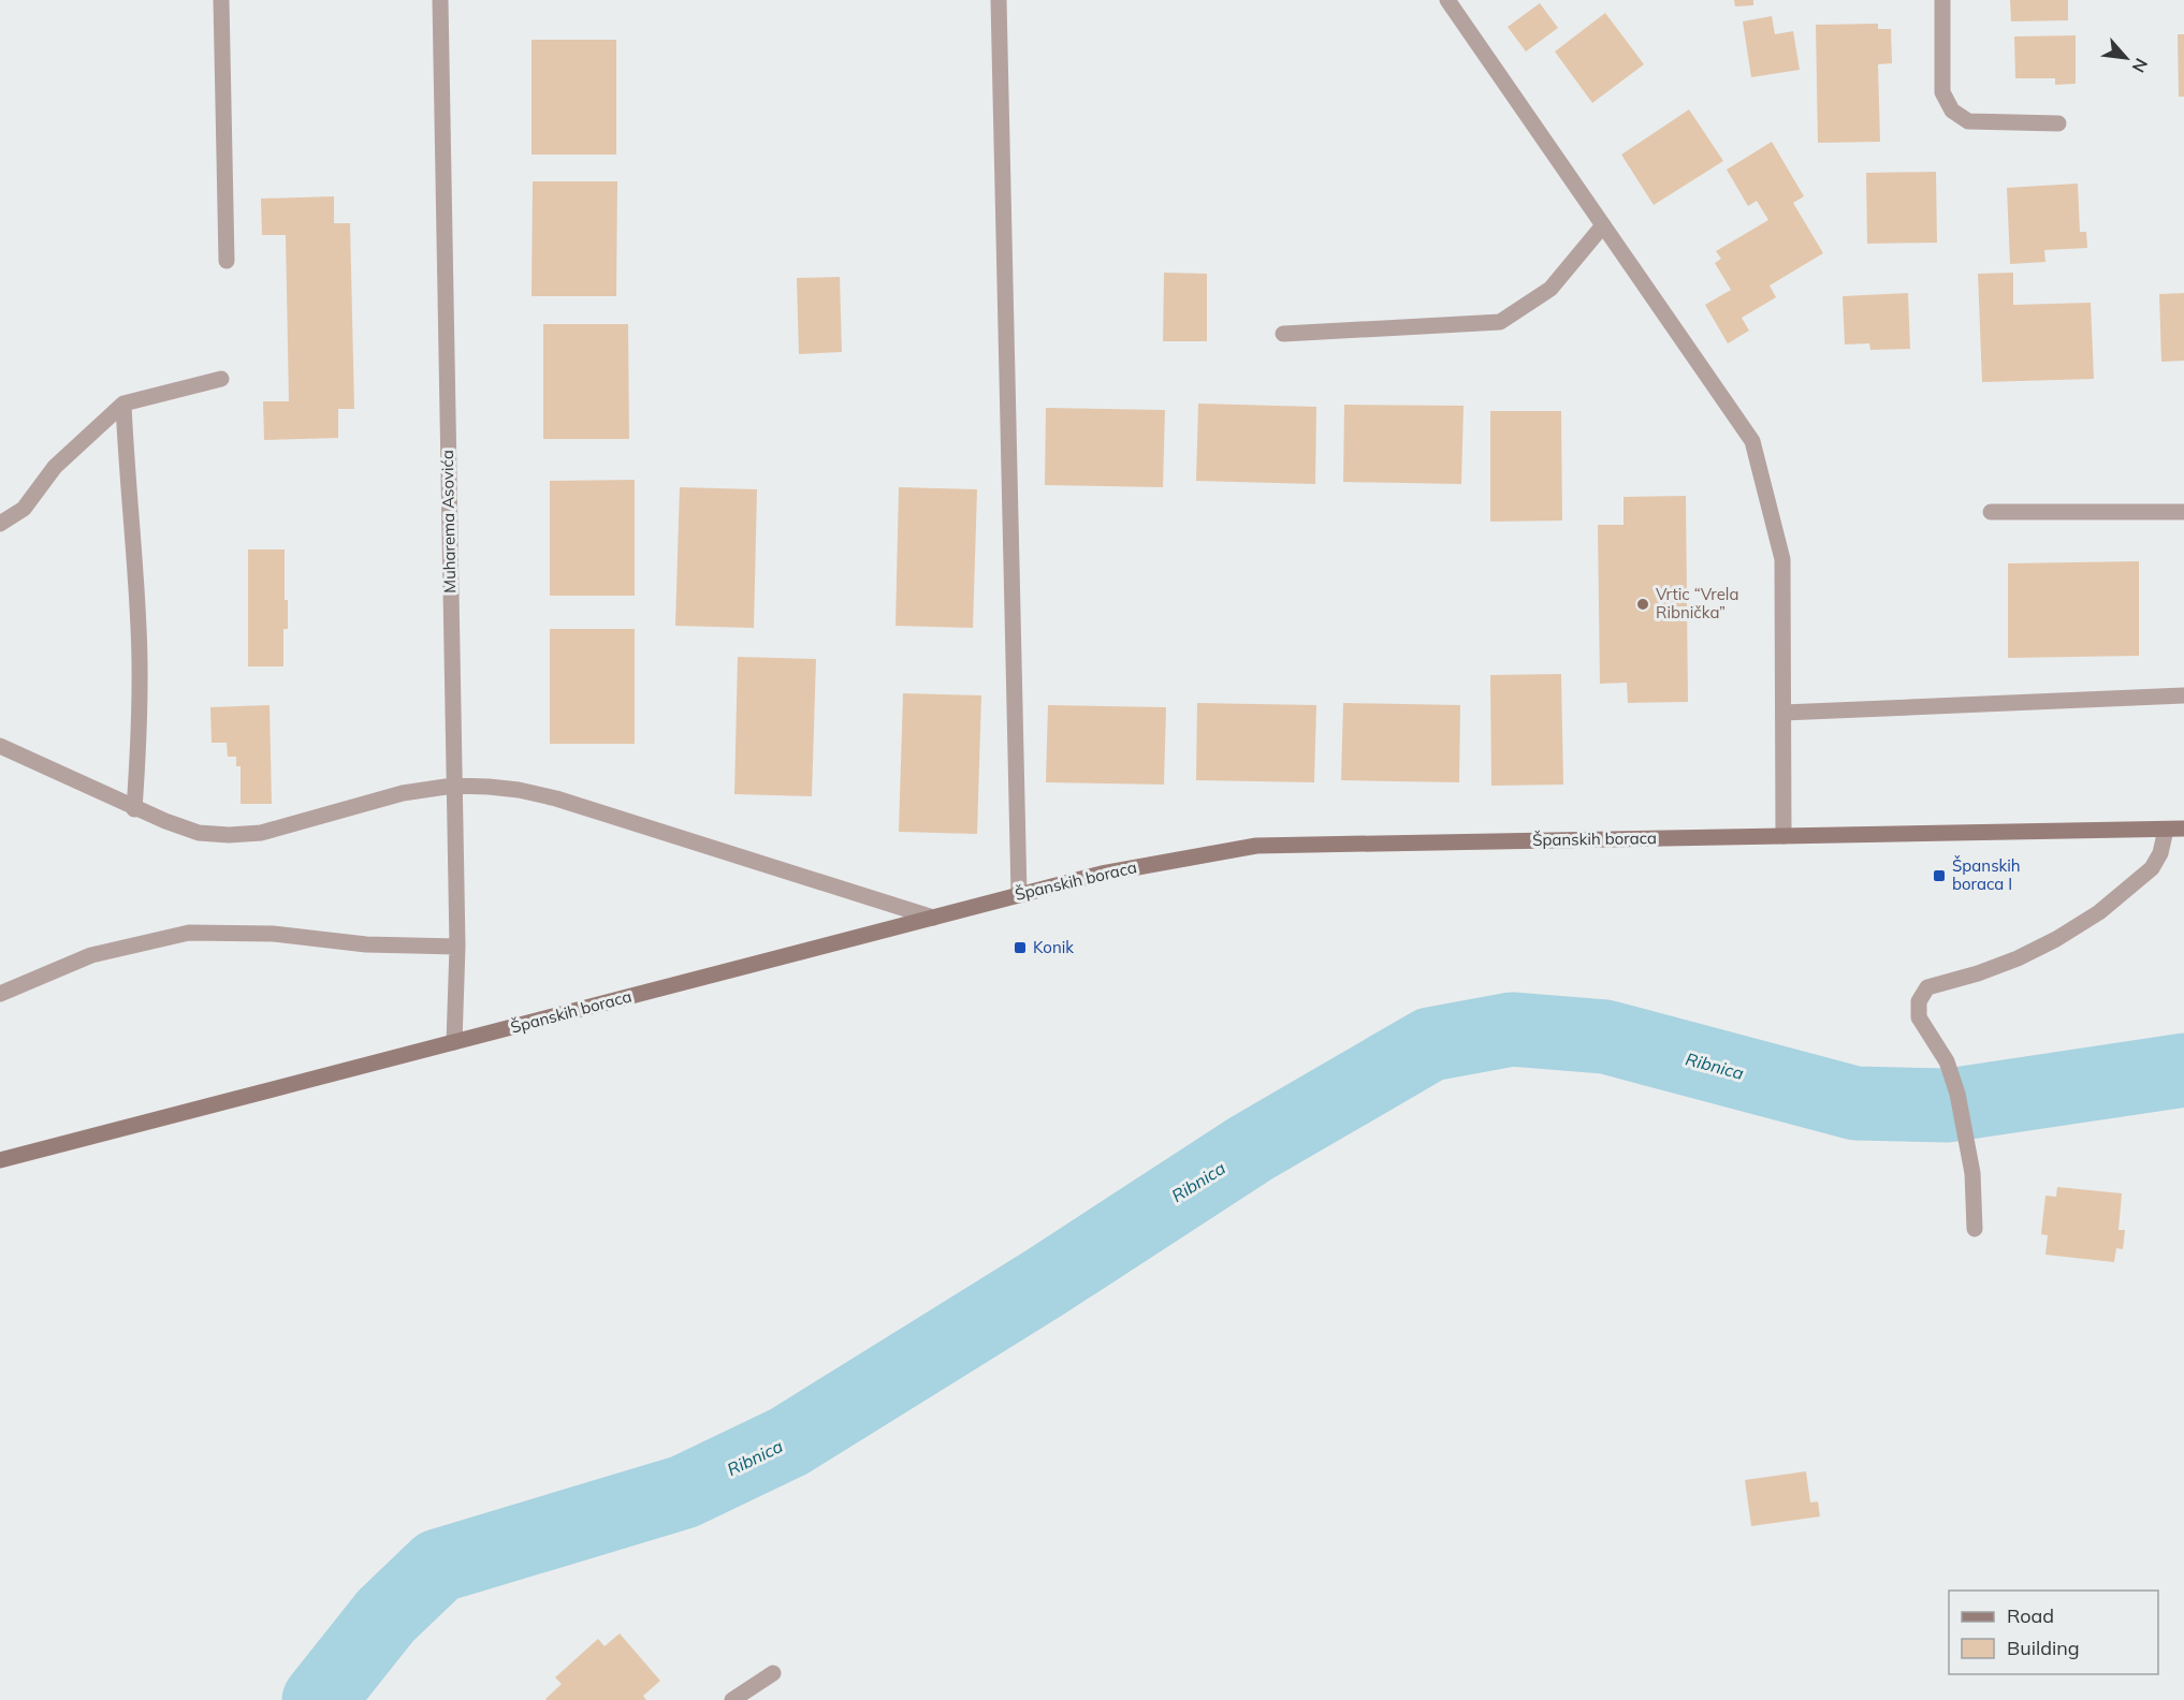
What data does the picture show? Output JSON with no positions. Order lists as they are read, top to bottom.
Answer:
{
  "streets": {
    "main road": ["Španskih boraca"],
    "street": ["Muharema Asovića"]
  },
  "crossings": [
    ["Muharema Asovića", "Španskih boraca"]
  ],
  "water": ["Ribnica"],
  "places": {
    "other": ["Vrtic “Vrela Ribnička”"],
    "transit": ["Španskih boraca I", "Konik"]
  },
  "legend": ["Road", "Building"],
  "north": "bottom right"
}
